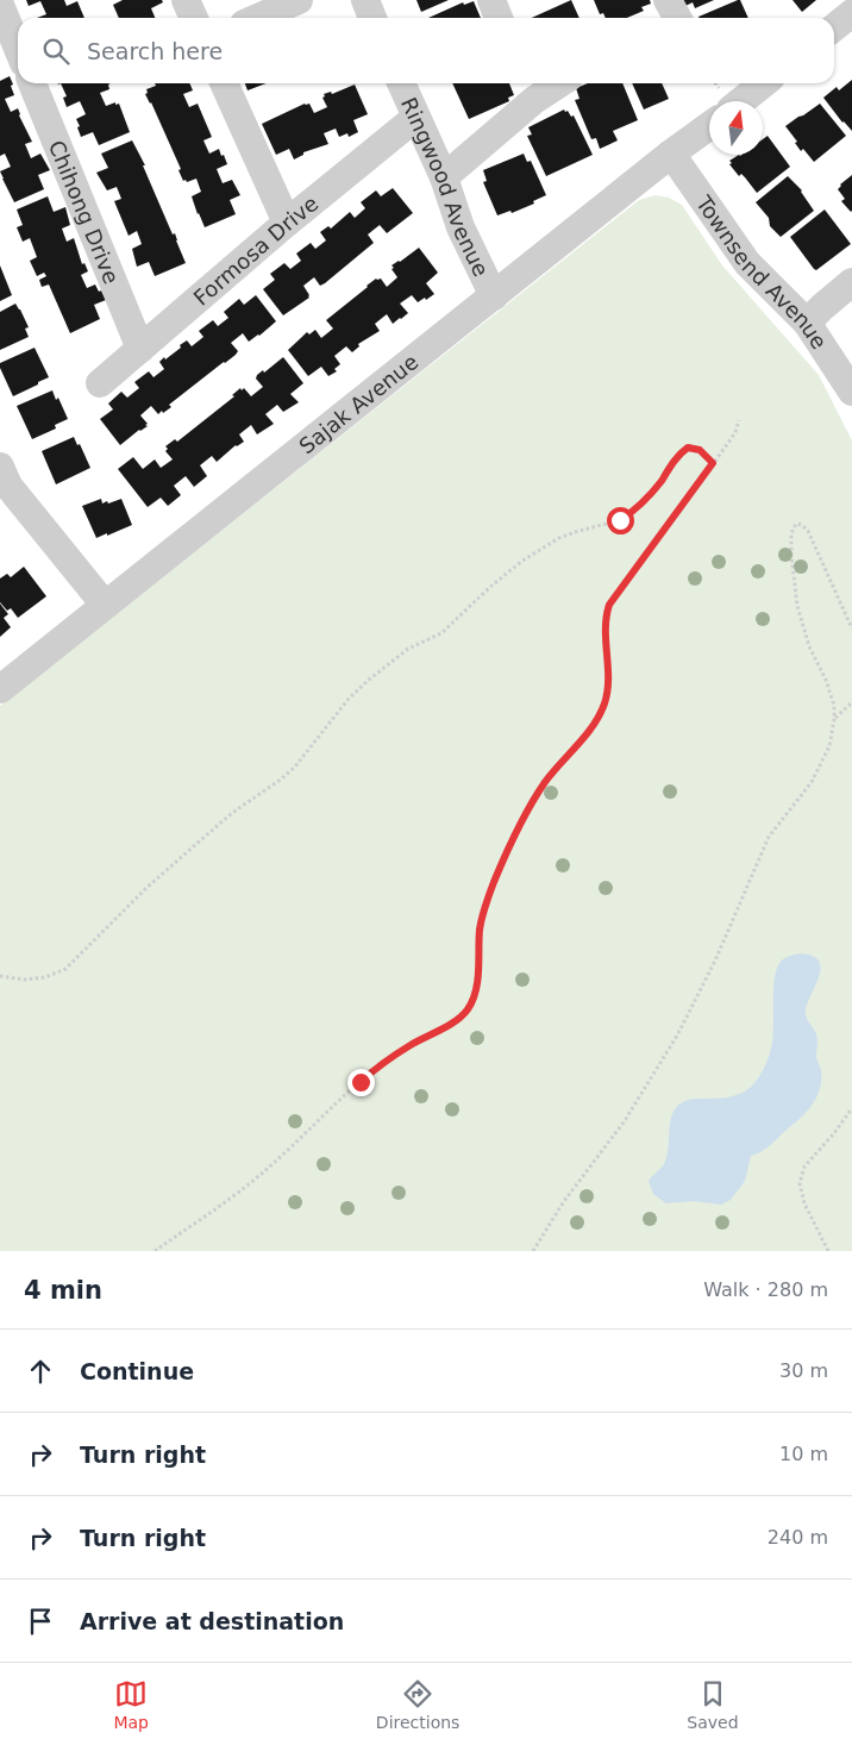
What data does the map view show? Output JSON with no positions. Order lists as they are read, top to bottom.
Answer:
{
  "streets": {
    "street": [
      "Ringwood Avenue",
      "Chihong Drive",
      "Formosa Drive",
      "Townsend Avenue",
      "Sajak Avenue"
    ]
  },
  "crossings": [
    ["Ringwood Avenue", "Formosa Drive"],
    ["Ringwood Avenue", "Sajak Avenue"],
    ["Chihong Drive", "Formosa Drive"],
    ["Townsend Avenue", "Sajak Avenue"]
  ],
  "north": "top",
  "page": {
    "search": "Search here",
    "heading": ["4 min", "Walk · 280 m"],
    "list": [
      ["Continue", "30 m"],
      ["Turn right", "10 m"],
      ["Turn right", "240 m"],
      "Arrive at destination"
    ],
    "nav": ["Map", "Directions", "Saved"]
  }
}
